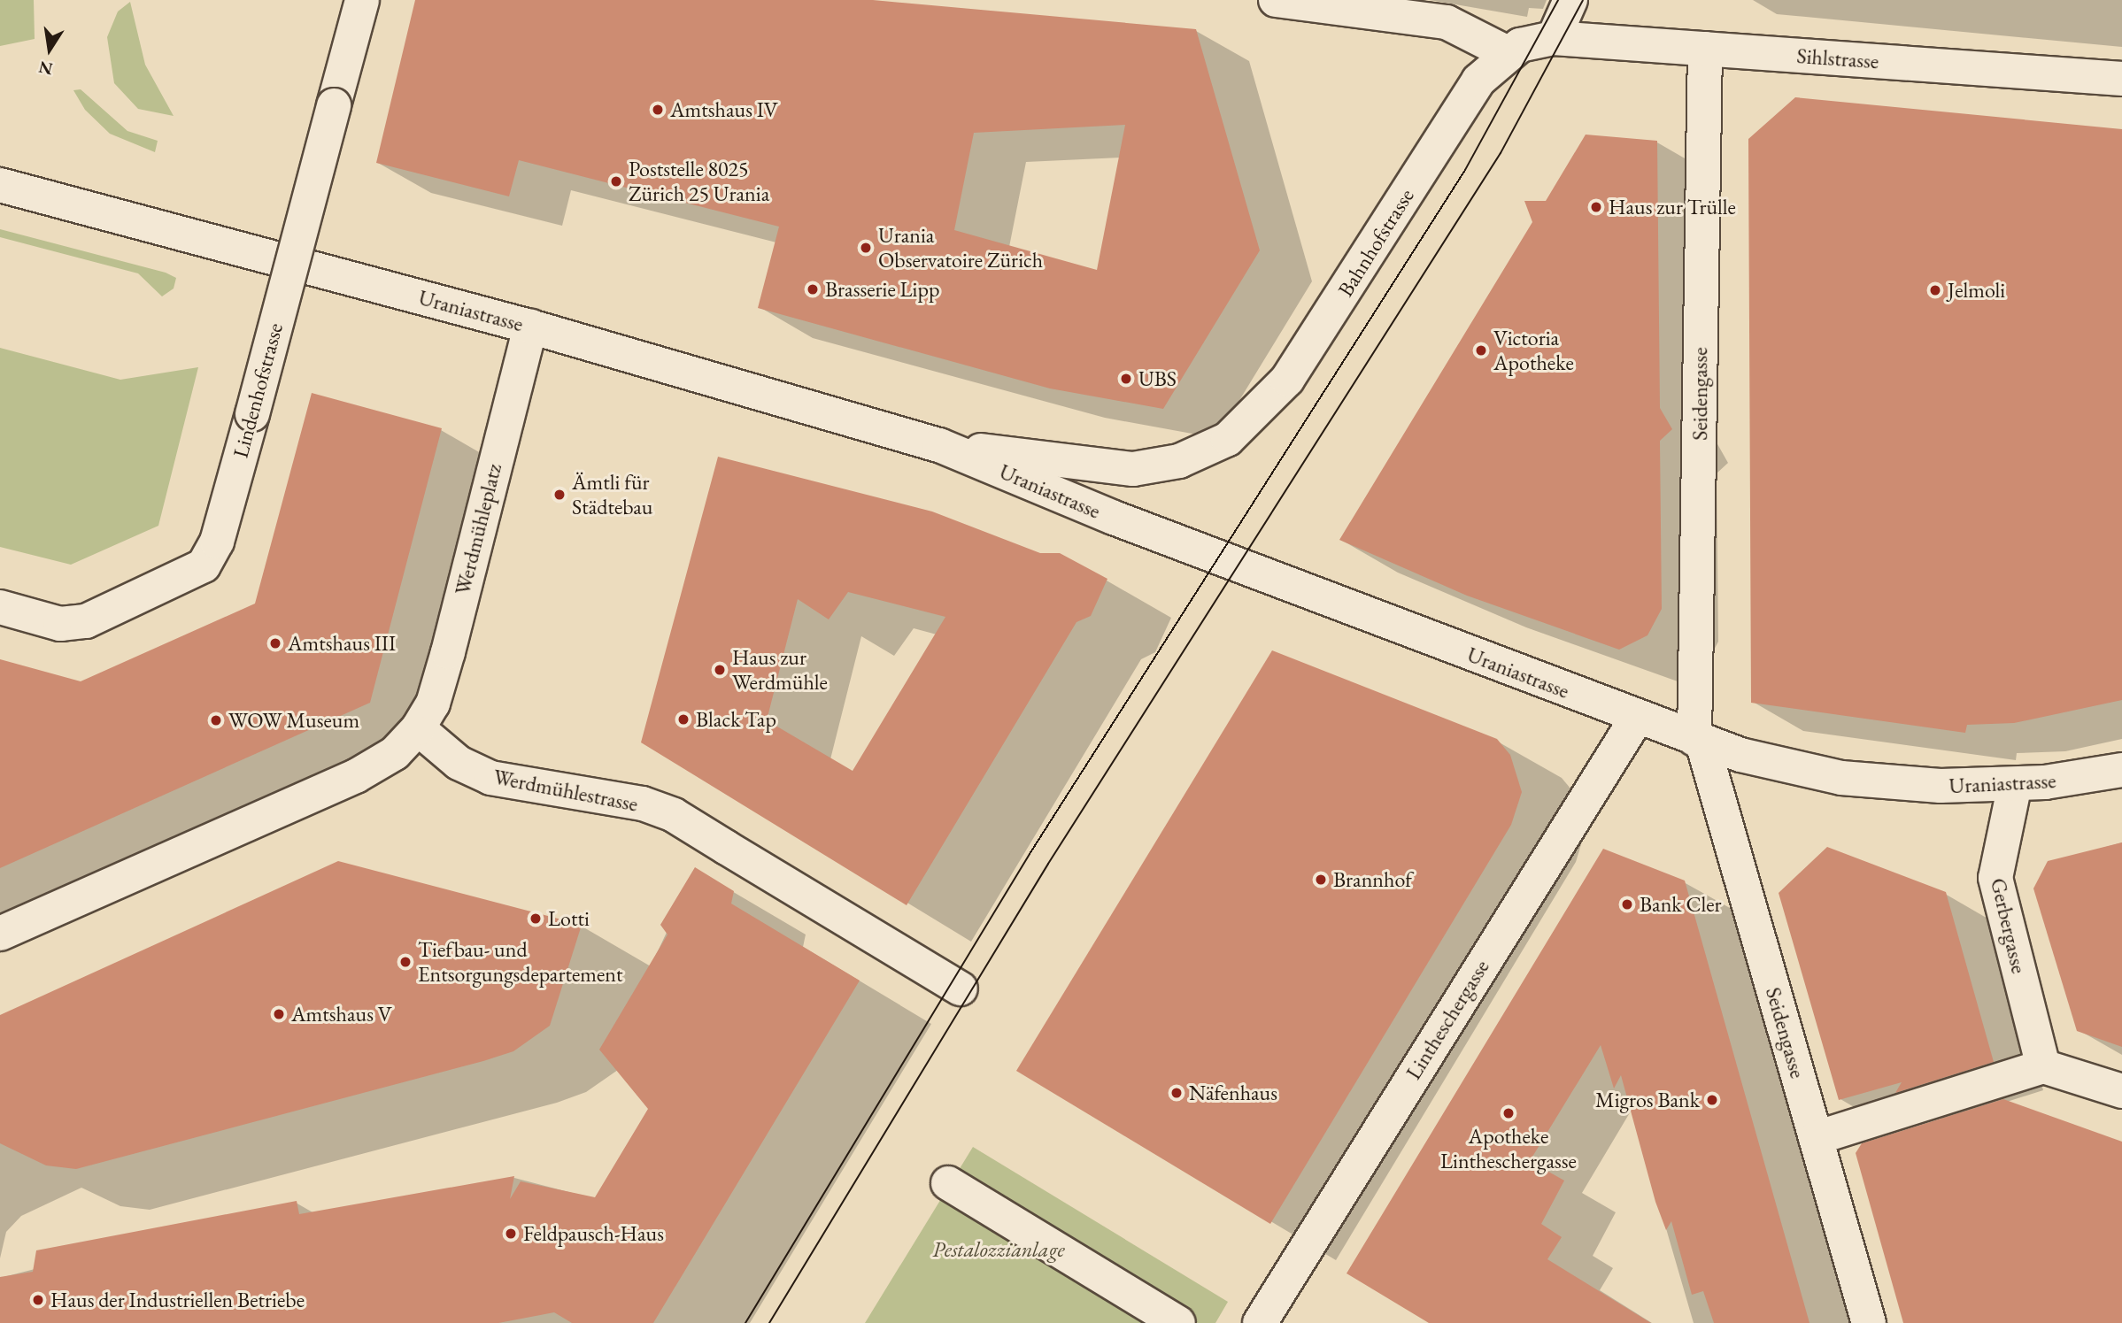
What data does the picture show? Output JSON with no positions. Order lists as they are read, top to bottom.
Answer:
{
  "streets": {
    "street": [
      "Sihlstrasse",
      "Bahnhofstrasse",
      "Uraniastrasse",
      "Lindenhofstrasse",
      "Seidengasse",
      "Werdmühleplatz",
      "Werdmühlestrasse",
      "Gerbergasse",
      "Lintheschergasse"
    ]
  },
  "crossings": [
    ["Sihlstrasse", "Bahnhofstrasse"],
    ["Sihlstrasse", "Seidengasse"],
    ["Bahnhofstrasse", "Uraniastrasse"],
    ["Uraniastrasse", "Seidengasse"],
    ["Uraniastrasse", "Werdmühleplatz"],
    ["Uraniastrasse", "Gerbergasse"],
    ["Uraniastrasse", "Lintheschergasse"],
    ["Werdmühleplatz", "Werdmühlestrasse"]
  ],
  "parks": ["Pestalozzianlage"],
  "places": [
    "Amtshaus IV",
    "Poststelle 8025 Zürich 25 Urania",
    "Haus zur Trülle",
    "Urania Observatoire Zürich",
    "Brasserie Lipp",
    "Jelmoli",
    "Victoria Apotheke",
    "UBS",
    "Ämtli für Städtebau",
    "Amtshaus III",
    "Haus zur Werdmühle",
    "Black Tap",
    "WOW Museum",
    "Brannhof",
    "Bank Cler",
    "Lotti",
    "Tiefbau- und Entsorgungsdepartement",
    "Amtshaus V",
    "Näfenhaus",
    "Migros Bank",
    "Apotheke Lintheschergasse",
    "Feldpausch-Haus",
    "Haus der Industriellen Betriebe"
  ],
  "north": "bottom"
}
